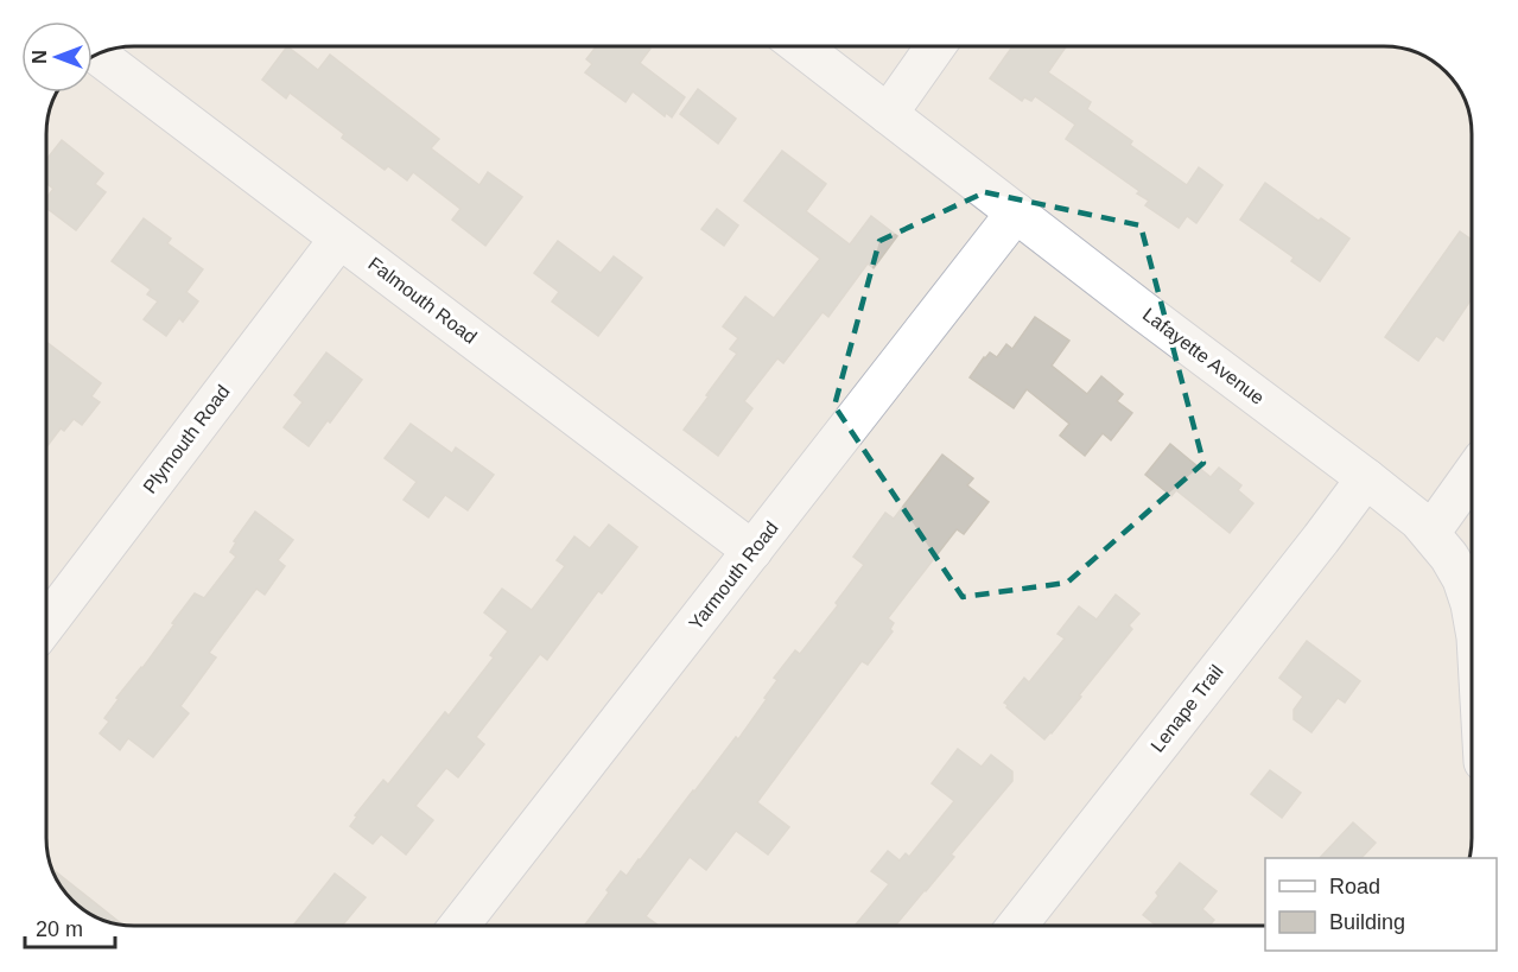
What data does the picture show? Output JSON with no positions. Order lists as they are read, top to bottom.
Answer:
{
  "streets": {
    "street": [
      "Falmouth Road",
      "Lafayette Avenue",
      "Plymouth Road",
      "Yarmouth Road",
      "Lenape Trail"
    ]
  },
  "crossings": [
    ["Falmouth Road", "Plymouth Road"],
    ["Falmouth Road", "Yarmouth Road"],
    ["Lafayette Avenue", "Yarmouth Road"],
    ["Lafayette Avenue", "Lenape Trail"]
  ],
  "legend": ["Road", "Building"],
  "scale_bar": "20 m",
  "north": "left"
}
